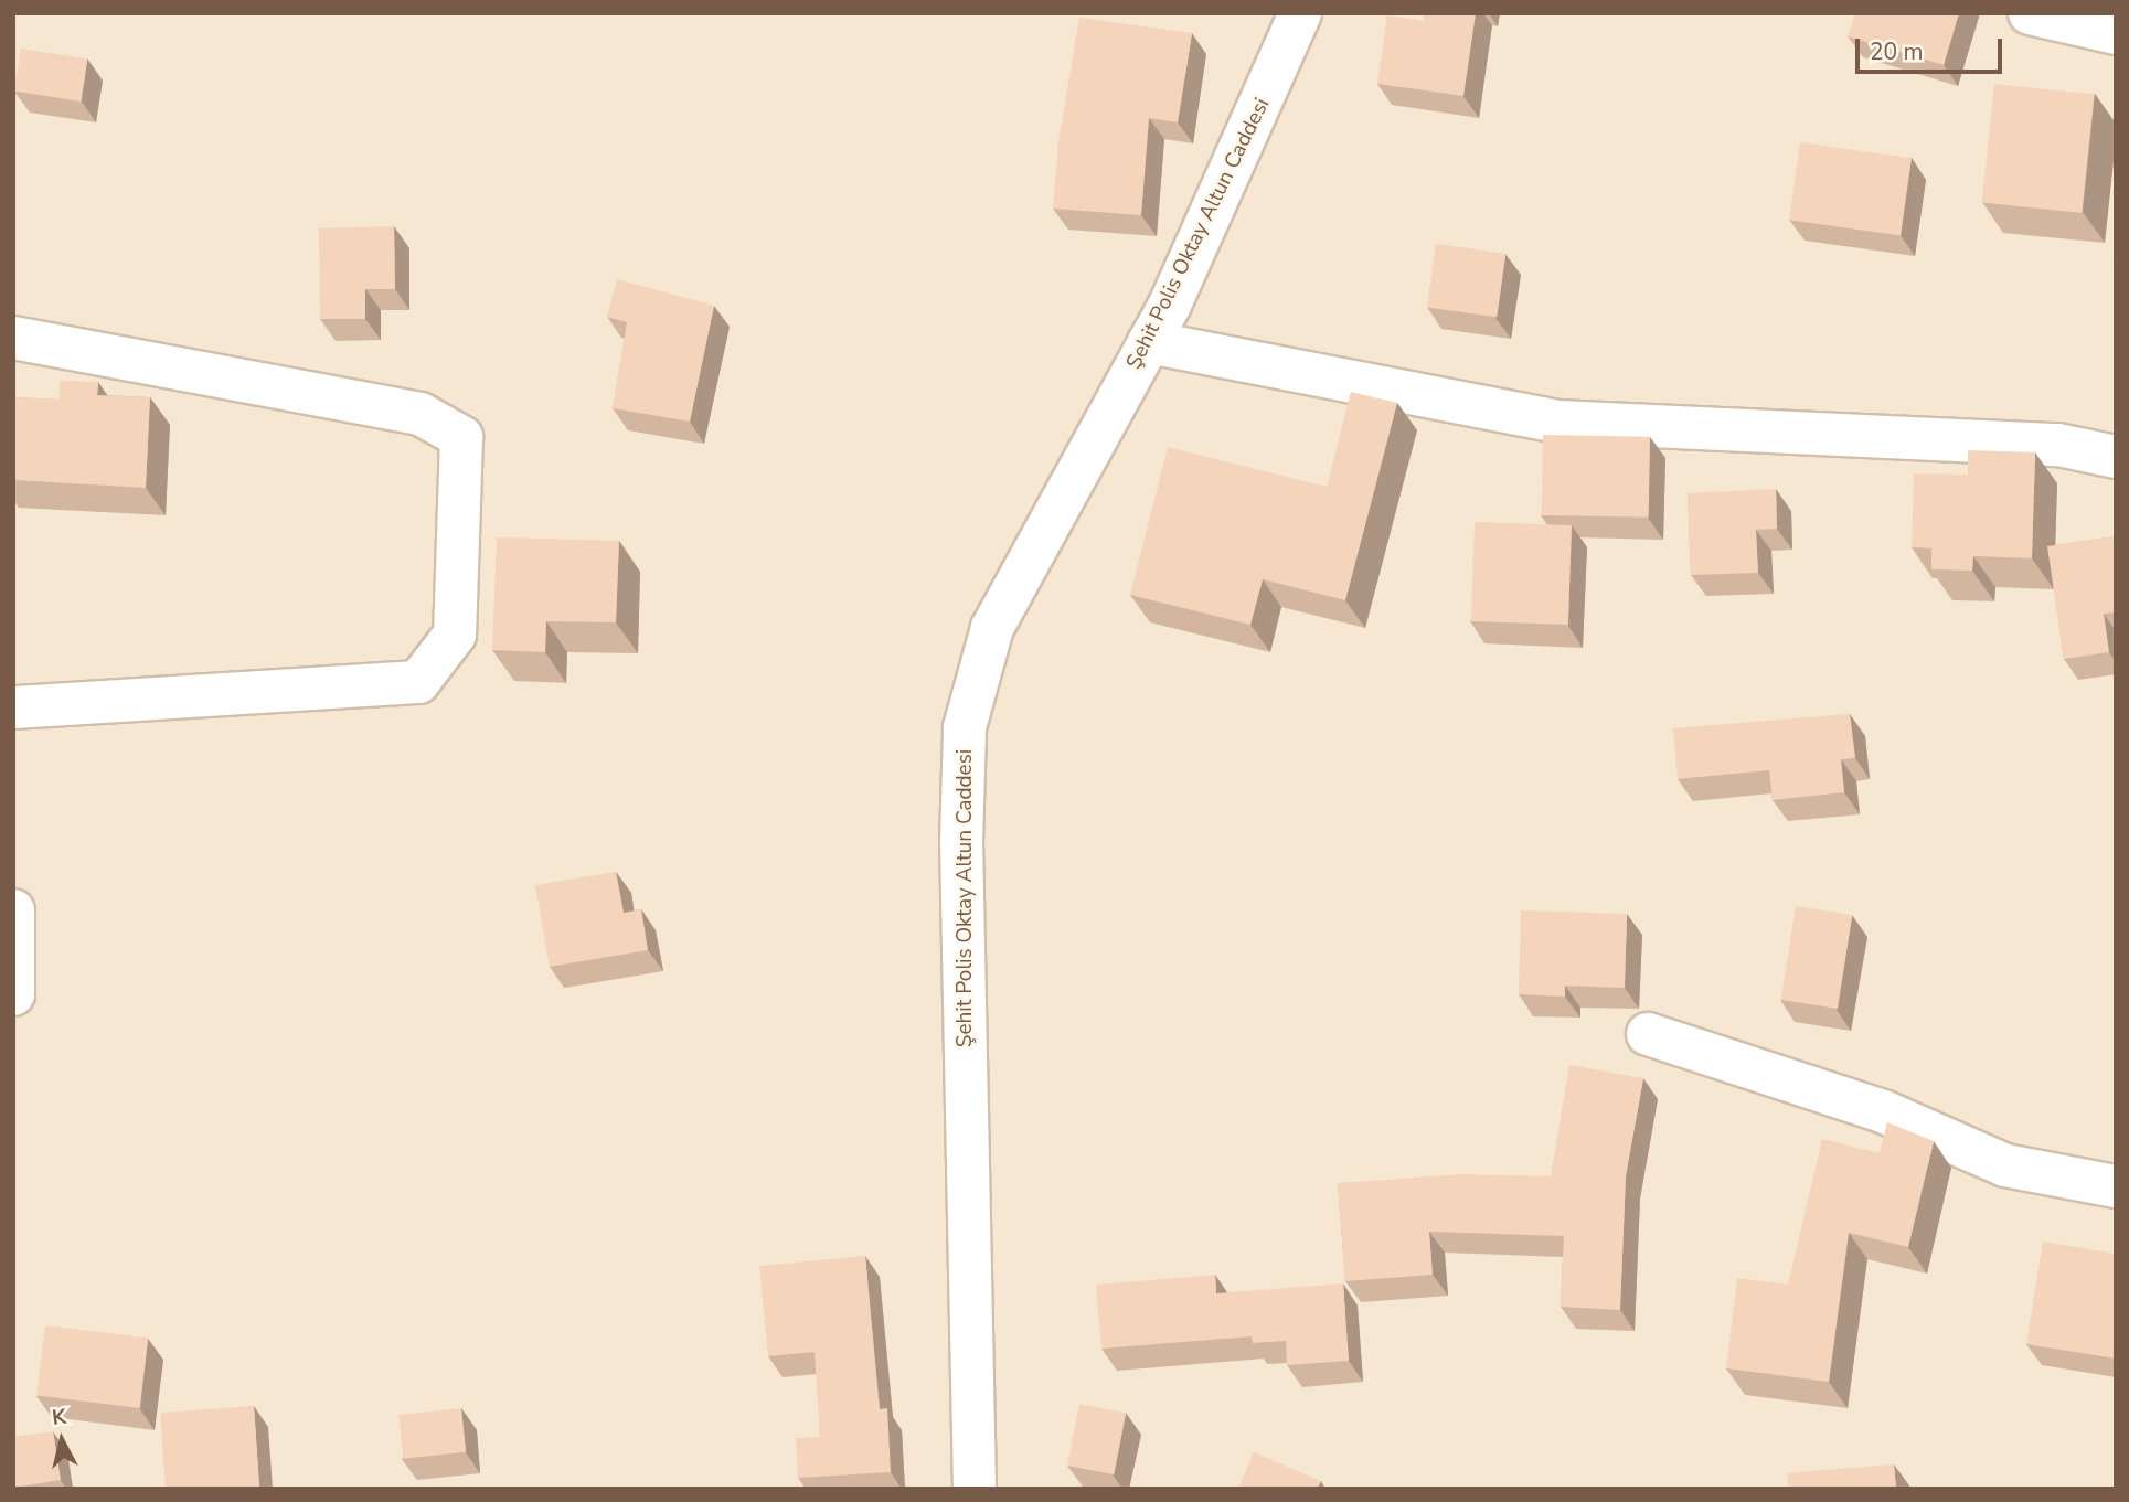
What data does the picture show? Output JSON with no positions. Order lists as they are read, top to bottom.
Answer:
{
  "streets": {
    "street": ["Şehit Polis Oktay Altun Caddesi"]
  },
  "scale_bar": "20 m",
  "north": "top"
}
